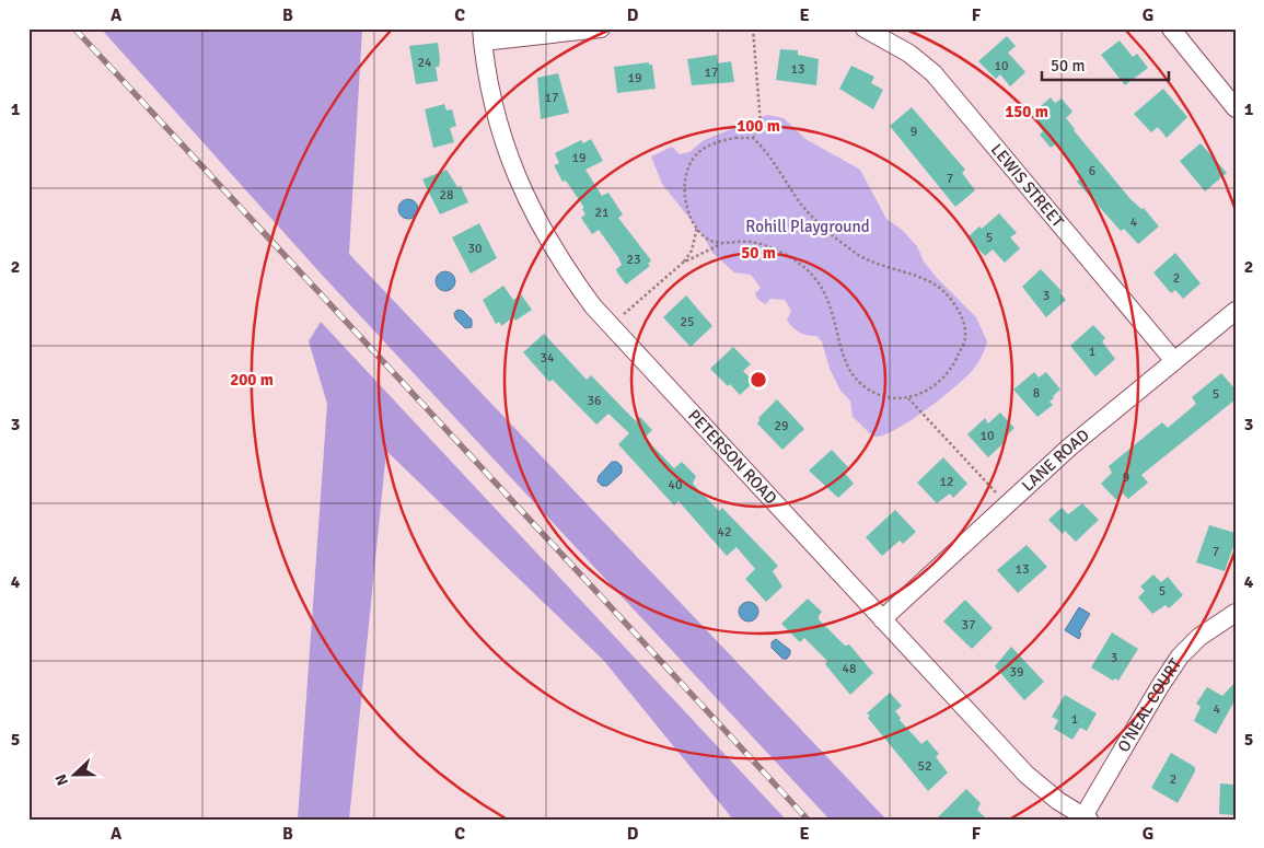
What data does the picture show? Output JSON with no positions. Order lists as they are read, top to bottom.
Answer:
{
  "streets": {
    "street": [
      "LEWIS STREET",
      "PETERSON ROAD",
      "LANE ROAD",
      "O'NEAL COURT"
    ]
  },
  "crossings": [
    ["LEWIS STREET", "LANE ROAD"],
    ["PETERSON ROAD", "LANE ROAD"],
    ["PETERSON ROAD", "O'NEAL COURT"]
  ],
  "parks": ["Rohill Playground"],
  "house_numbers": [
    "24",
    "10",
    "13",
    "17",
    "19",
    "17",
    "9",
    "19",
    "6",
    "7",
    "28",
    "21",
    "4",
    "5",
    "30",
    "23",
    "2",
    "3",
    "25",
    "1",
    "34",
    "8",
    "5",
    "36",
    "29",
    "10",
    "9",
    "12",
    "40",
    "42",
    "7",
    "13",
    "5",
    "37",
    "3",
    "48",
    "39",
    "4",
    "1",
    "52",
    "2"
  ],
  "scale_bar": "50 m",
  "north": "left",
  "grid": {
    "columns": [
      "A",
      "B",
      "C",
      "D",
      "E",
      "F",
      "G"
    ],
    "rows": [
      "1",
      "2",
      "3",
      "4",
      "5"
    ]
  },
  "rings": [
    "150 m",
    "100 m",
    "50 m",
    "200 m"
  ]
}
